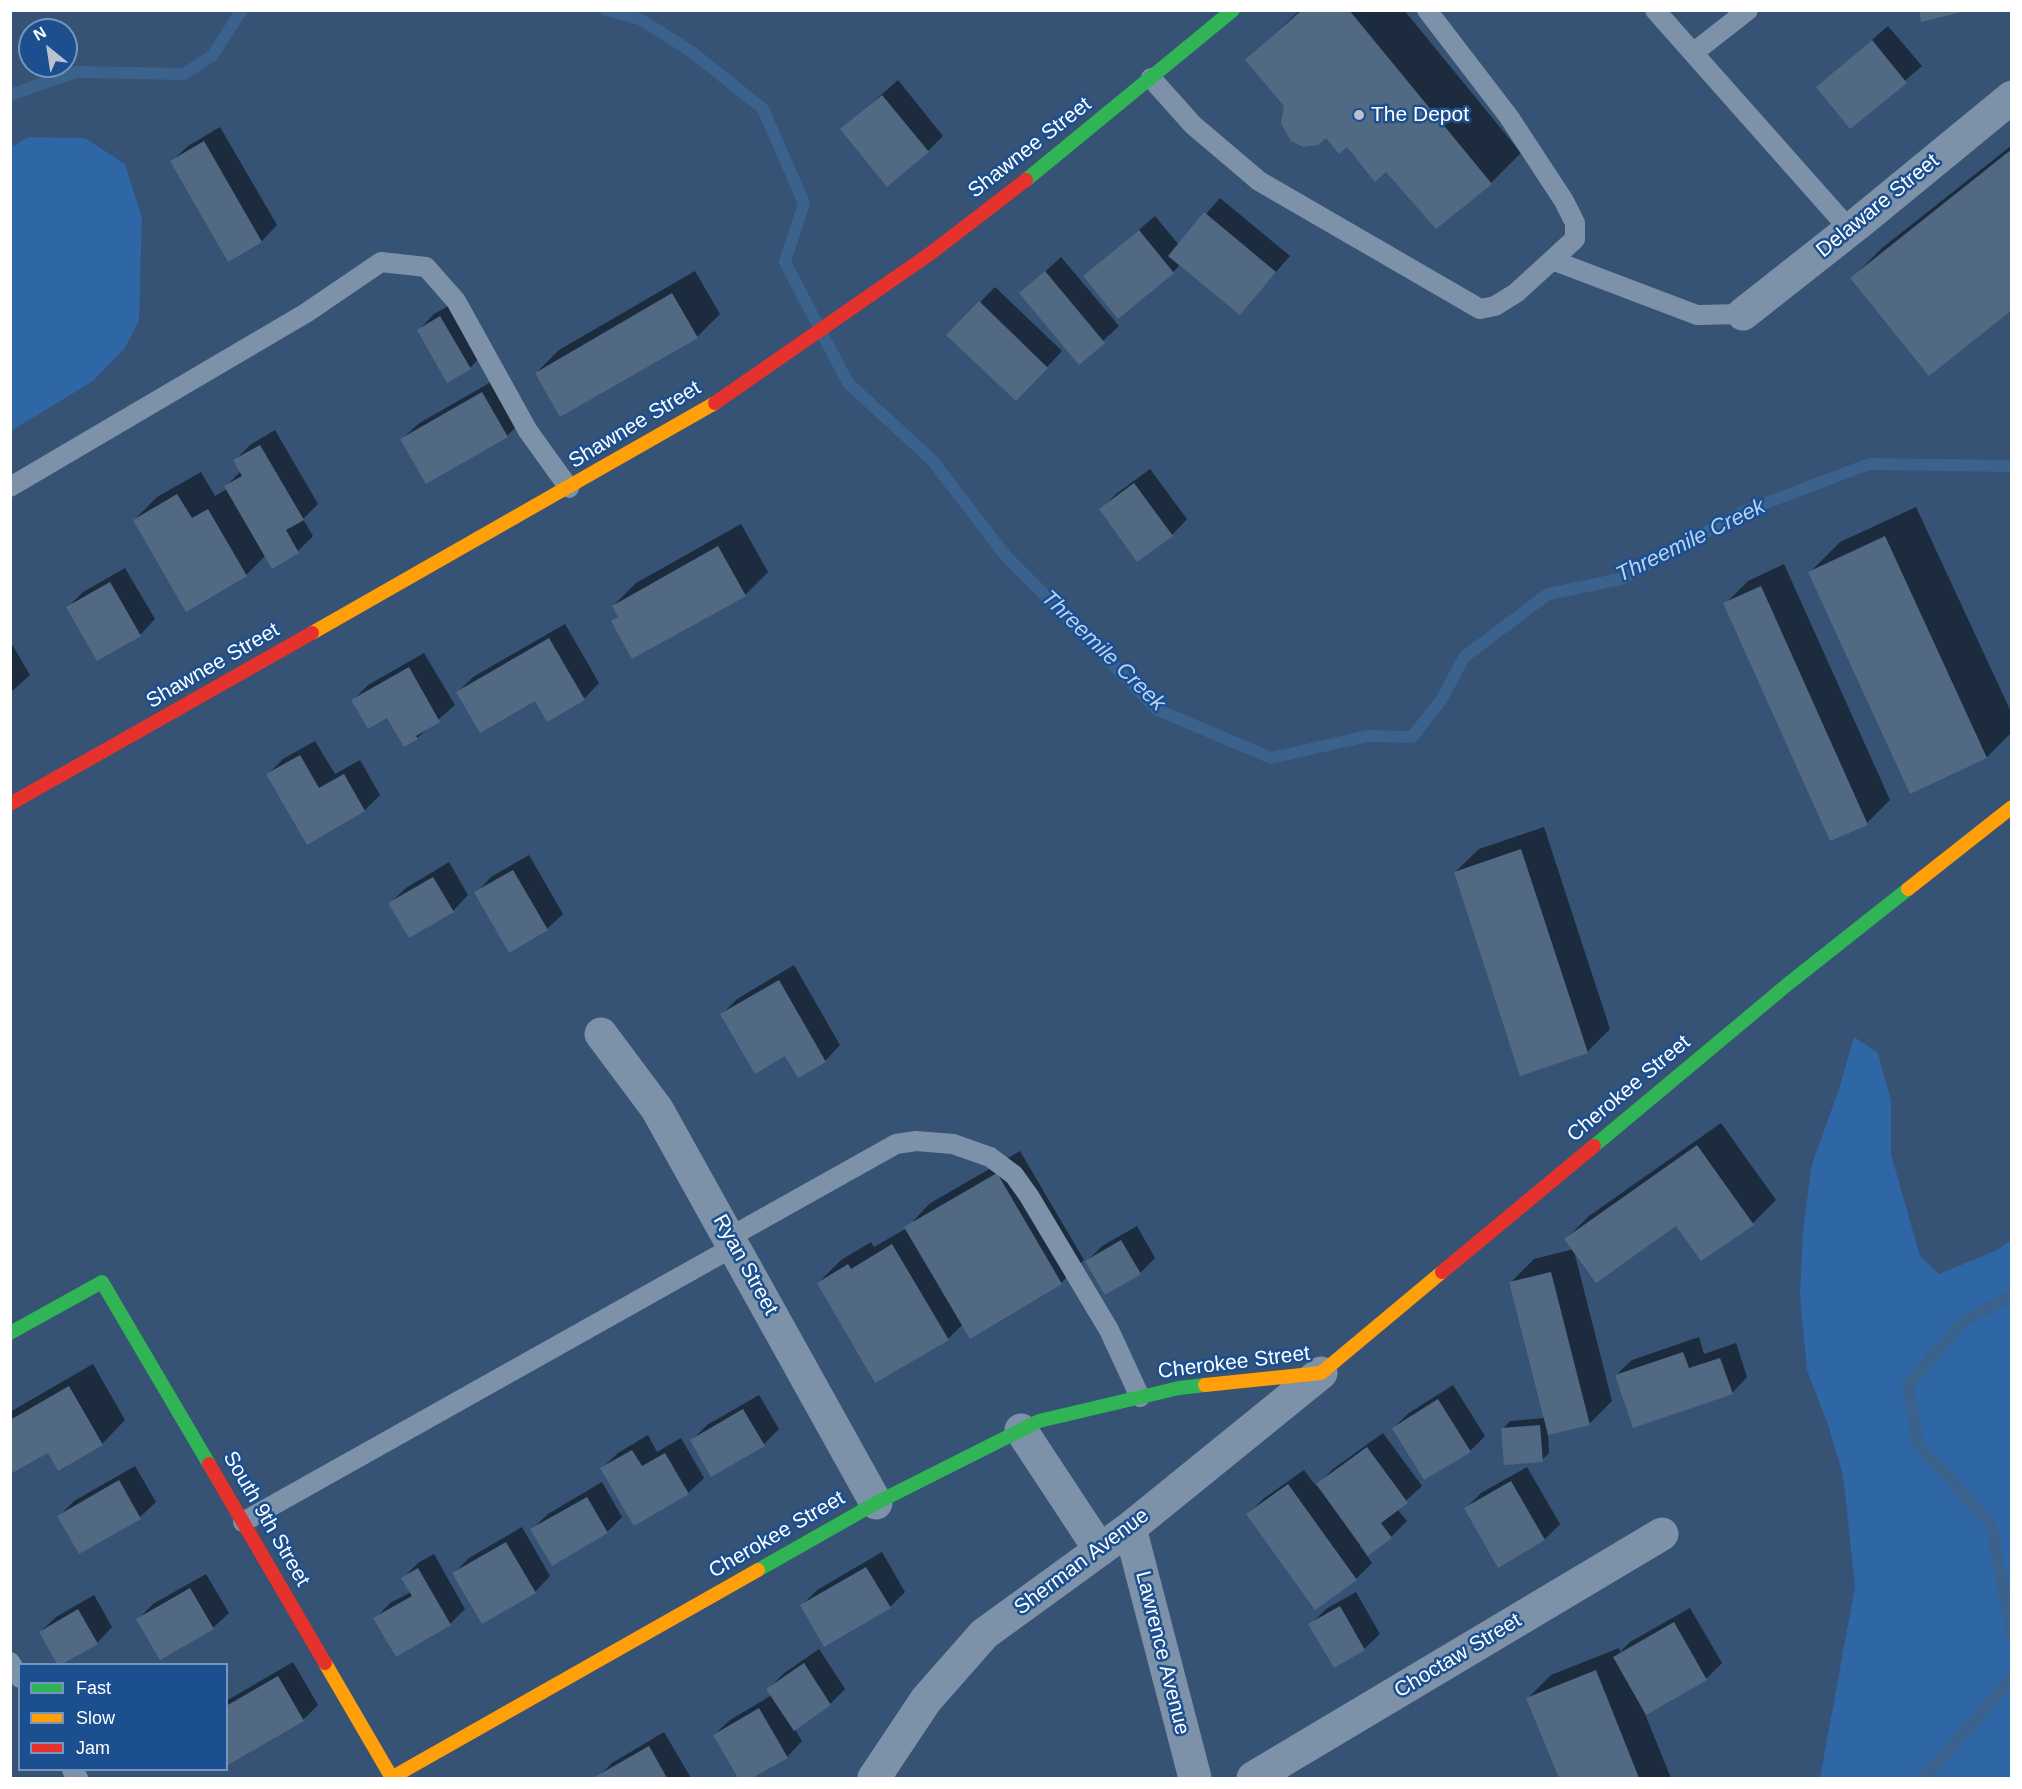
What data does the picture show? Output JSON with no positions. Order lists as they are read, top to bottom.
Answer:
{
  "streets": {
    "street": [
      "Shawnee Street",
      "Delaware Street",
      "Cherokee Street",
      "Ryan Street",
      "South 9th Street",
      "Sherman Avenue",
      "Lawrence Avenue",
      "Choctaw Street"
    ]
  },
  "crossings": [
    ["Cherokee Street", "Ryan Street"],
    ["Cherokee Street", "South 9th Street"],
    ["Cherokee Street", "Sherman Avenue"],
    ["Sherman Avenue", "Lawrence Avenue"]
  ],
  "water": ["Threemile Creek"],
  "places": ["The Depot"],
  "legend": ["Fast", "Slow", "Jam"],
  "north": "top left"
}
